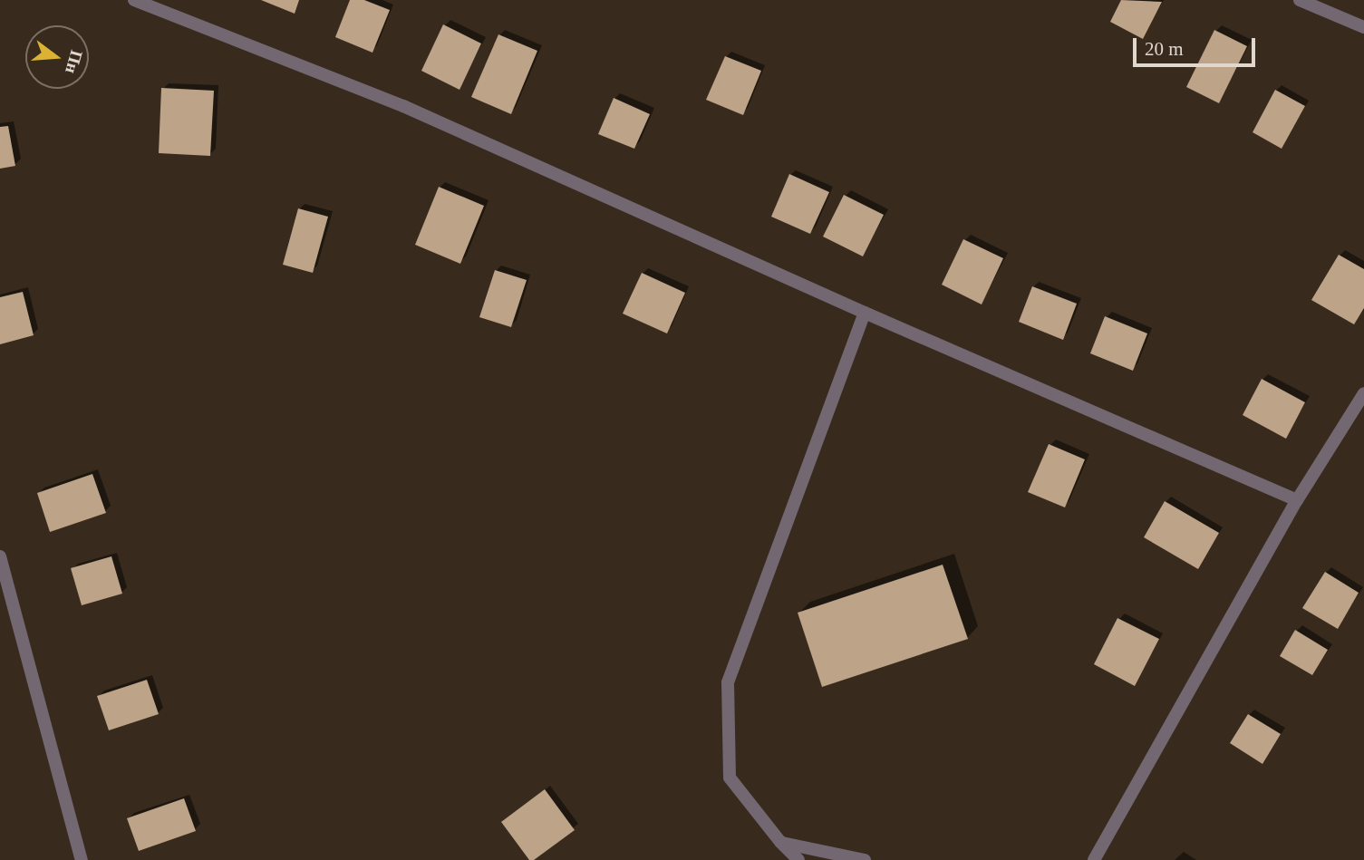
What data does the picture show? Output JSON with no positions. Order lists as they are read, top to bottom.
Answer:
{
  "scale_bar": "20 m",
  "north": "right"
}
